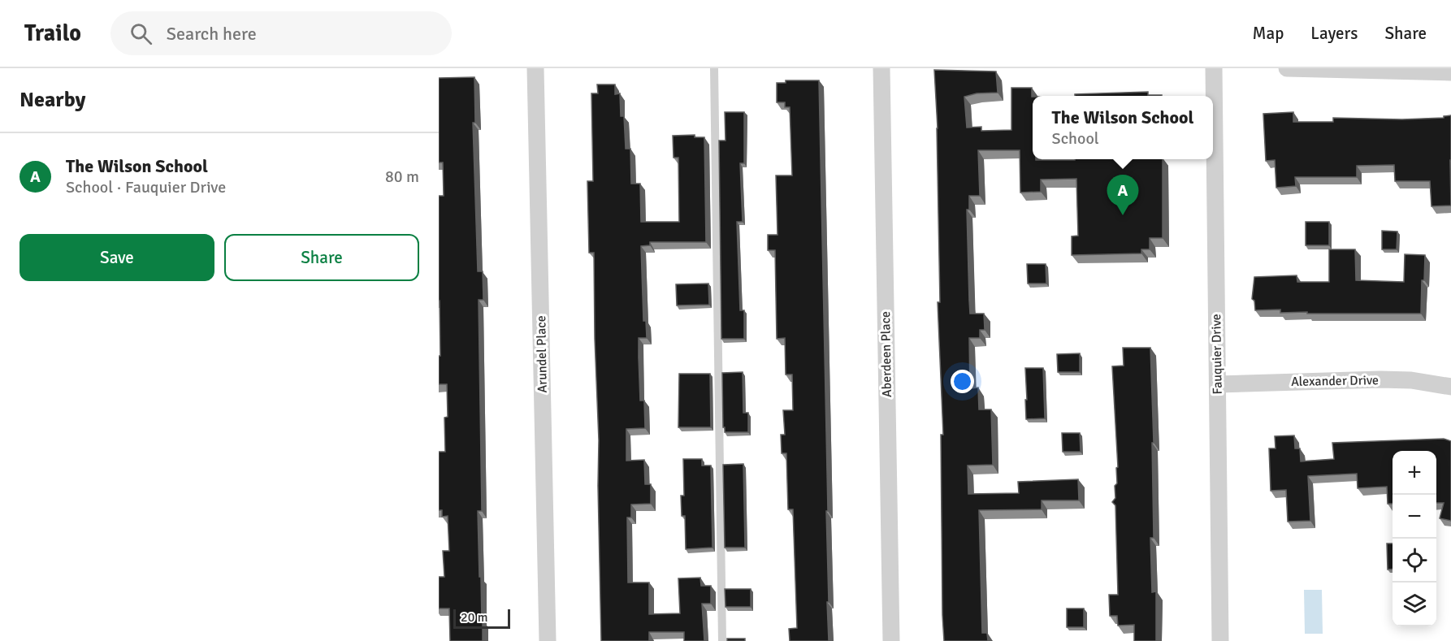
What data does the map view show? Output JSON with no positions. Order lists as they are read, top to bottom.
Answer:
{
  "streets": {
    "street": [
      "Arundel Place",
      "Aberdeen Place",
      "Fauquier Drive",
      "Alexander Drive"
    ]
  },
  "crossings": [
    ["Fauquier Drive", "Alexander Drive"]
  ],
  "scale_bar": "20 m",
  "page": {
    "header": "Trailo",
    "search": "Search here",
    "nav": ["Map", "Layers", "Share"],
    "heading": "Nearby",
    "popup": ["The Wilson School", "School"],
    "list": [
      {
        "mark": "A",
        "name": "The Wilson School",
        "note": "School · Fauquier Drive",
        "value": "80 m"
      }
    ],
    "pins": "A",
    "buttons": ["Save", "Share"],
    "map_buttons": ["+", "−"],
    "scale": "20 m"
  }
}
